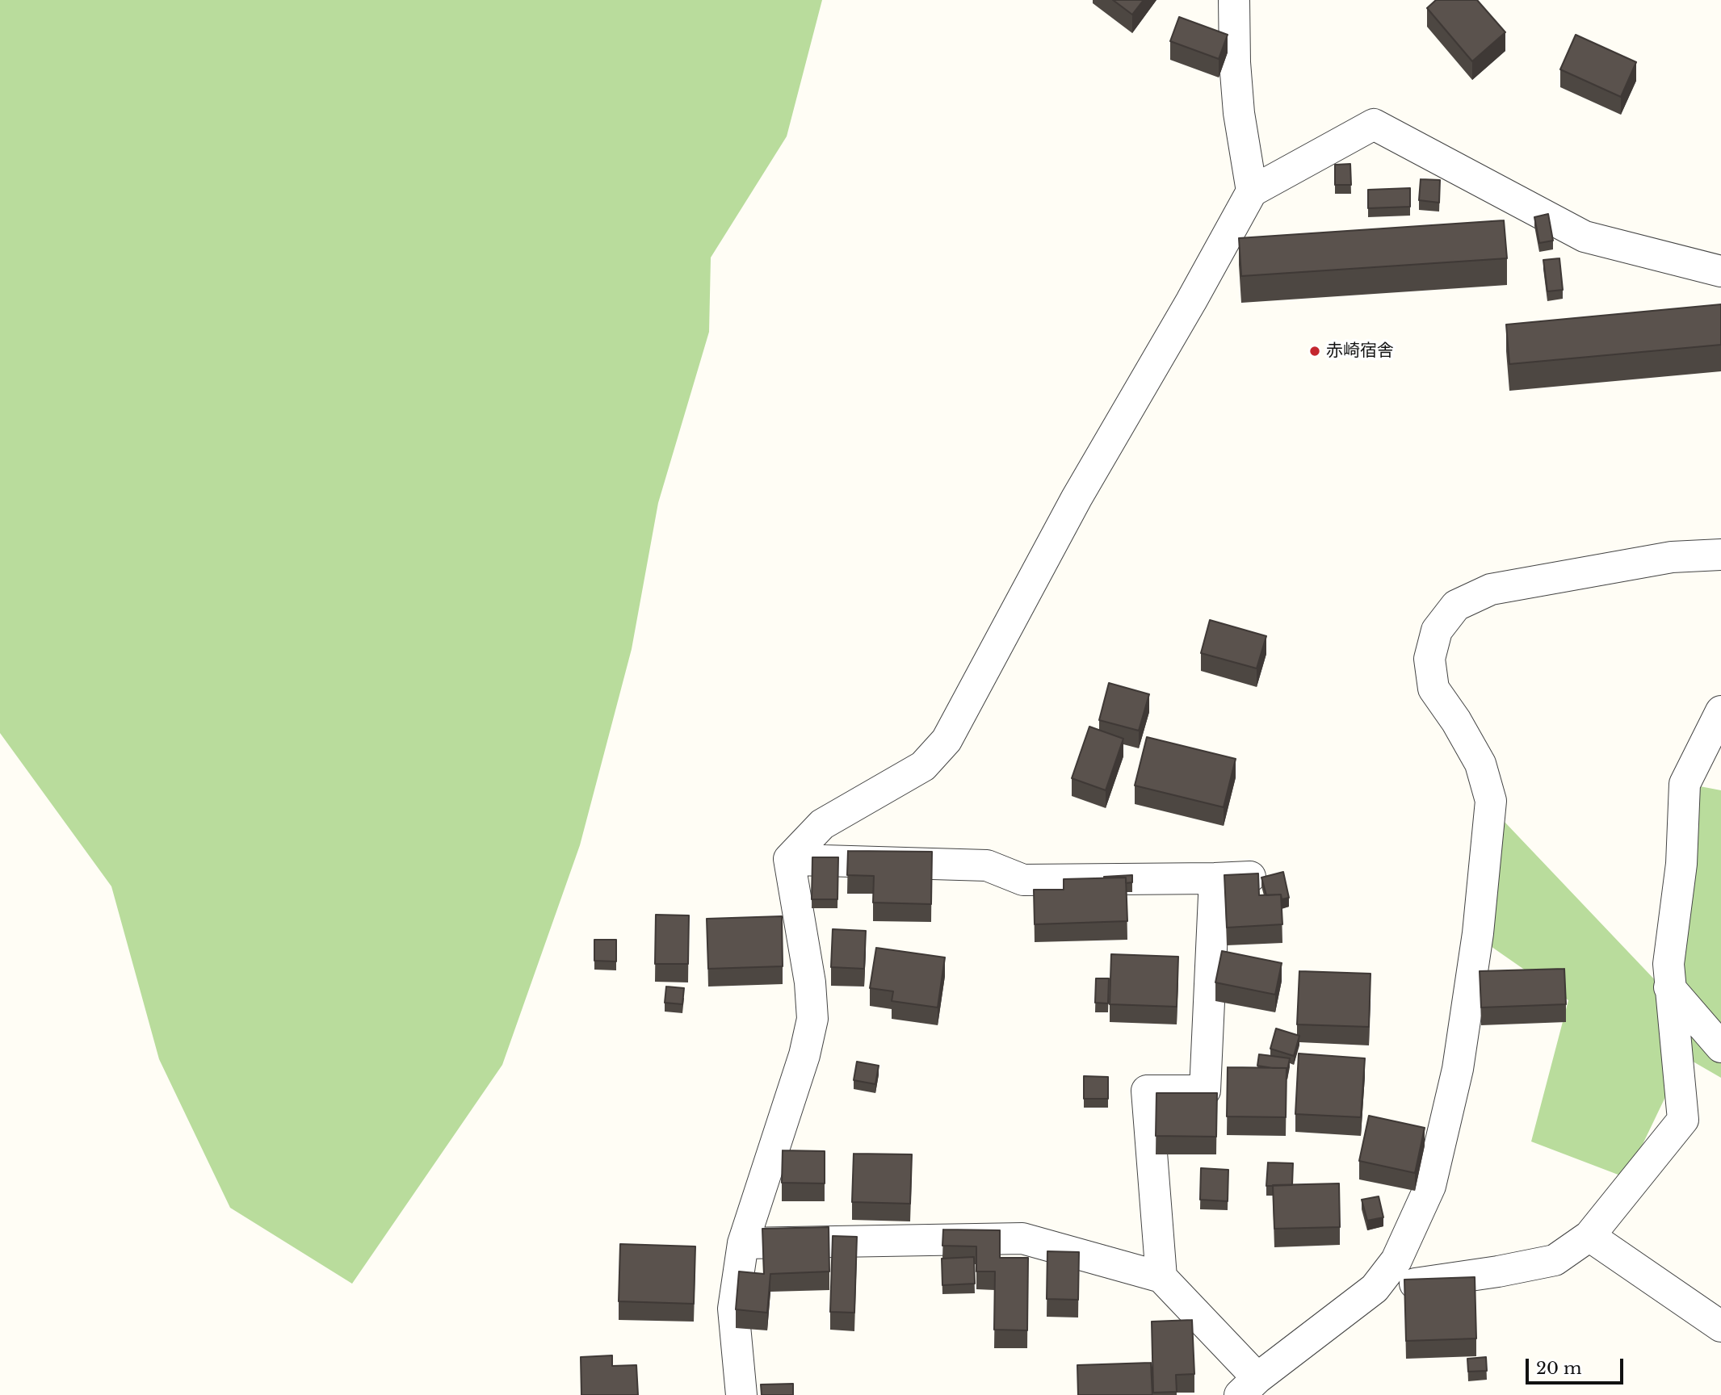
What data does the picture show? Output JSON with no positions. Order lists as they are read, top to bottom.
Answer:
{
  "places": ["赤崎宿舎"],
  "scale_bar": "20 m"
}
